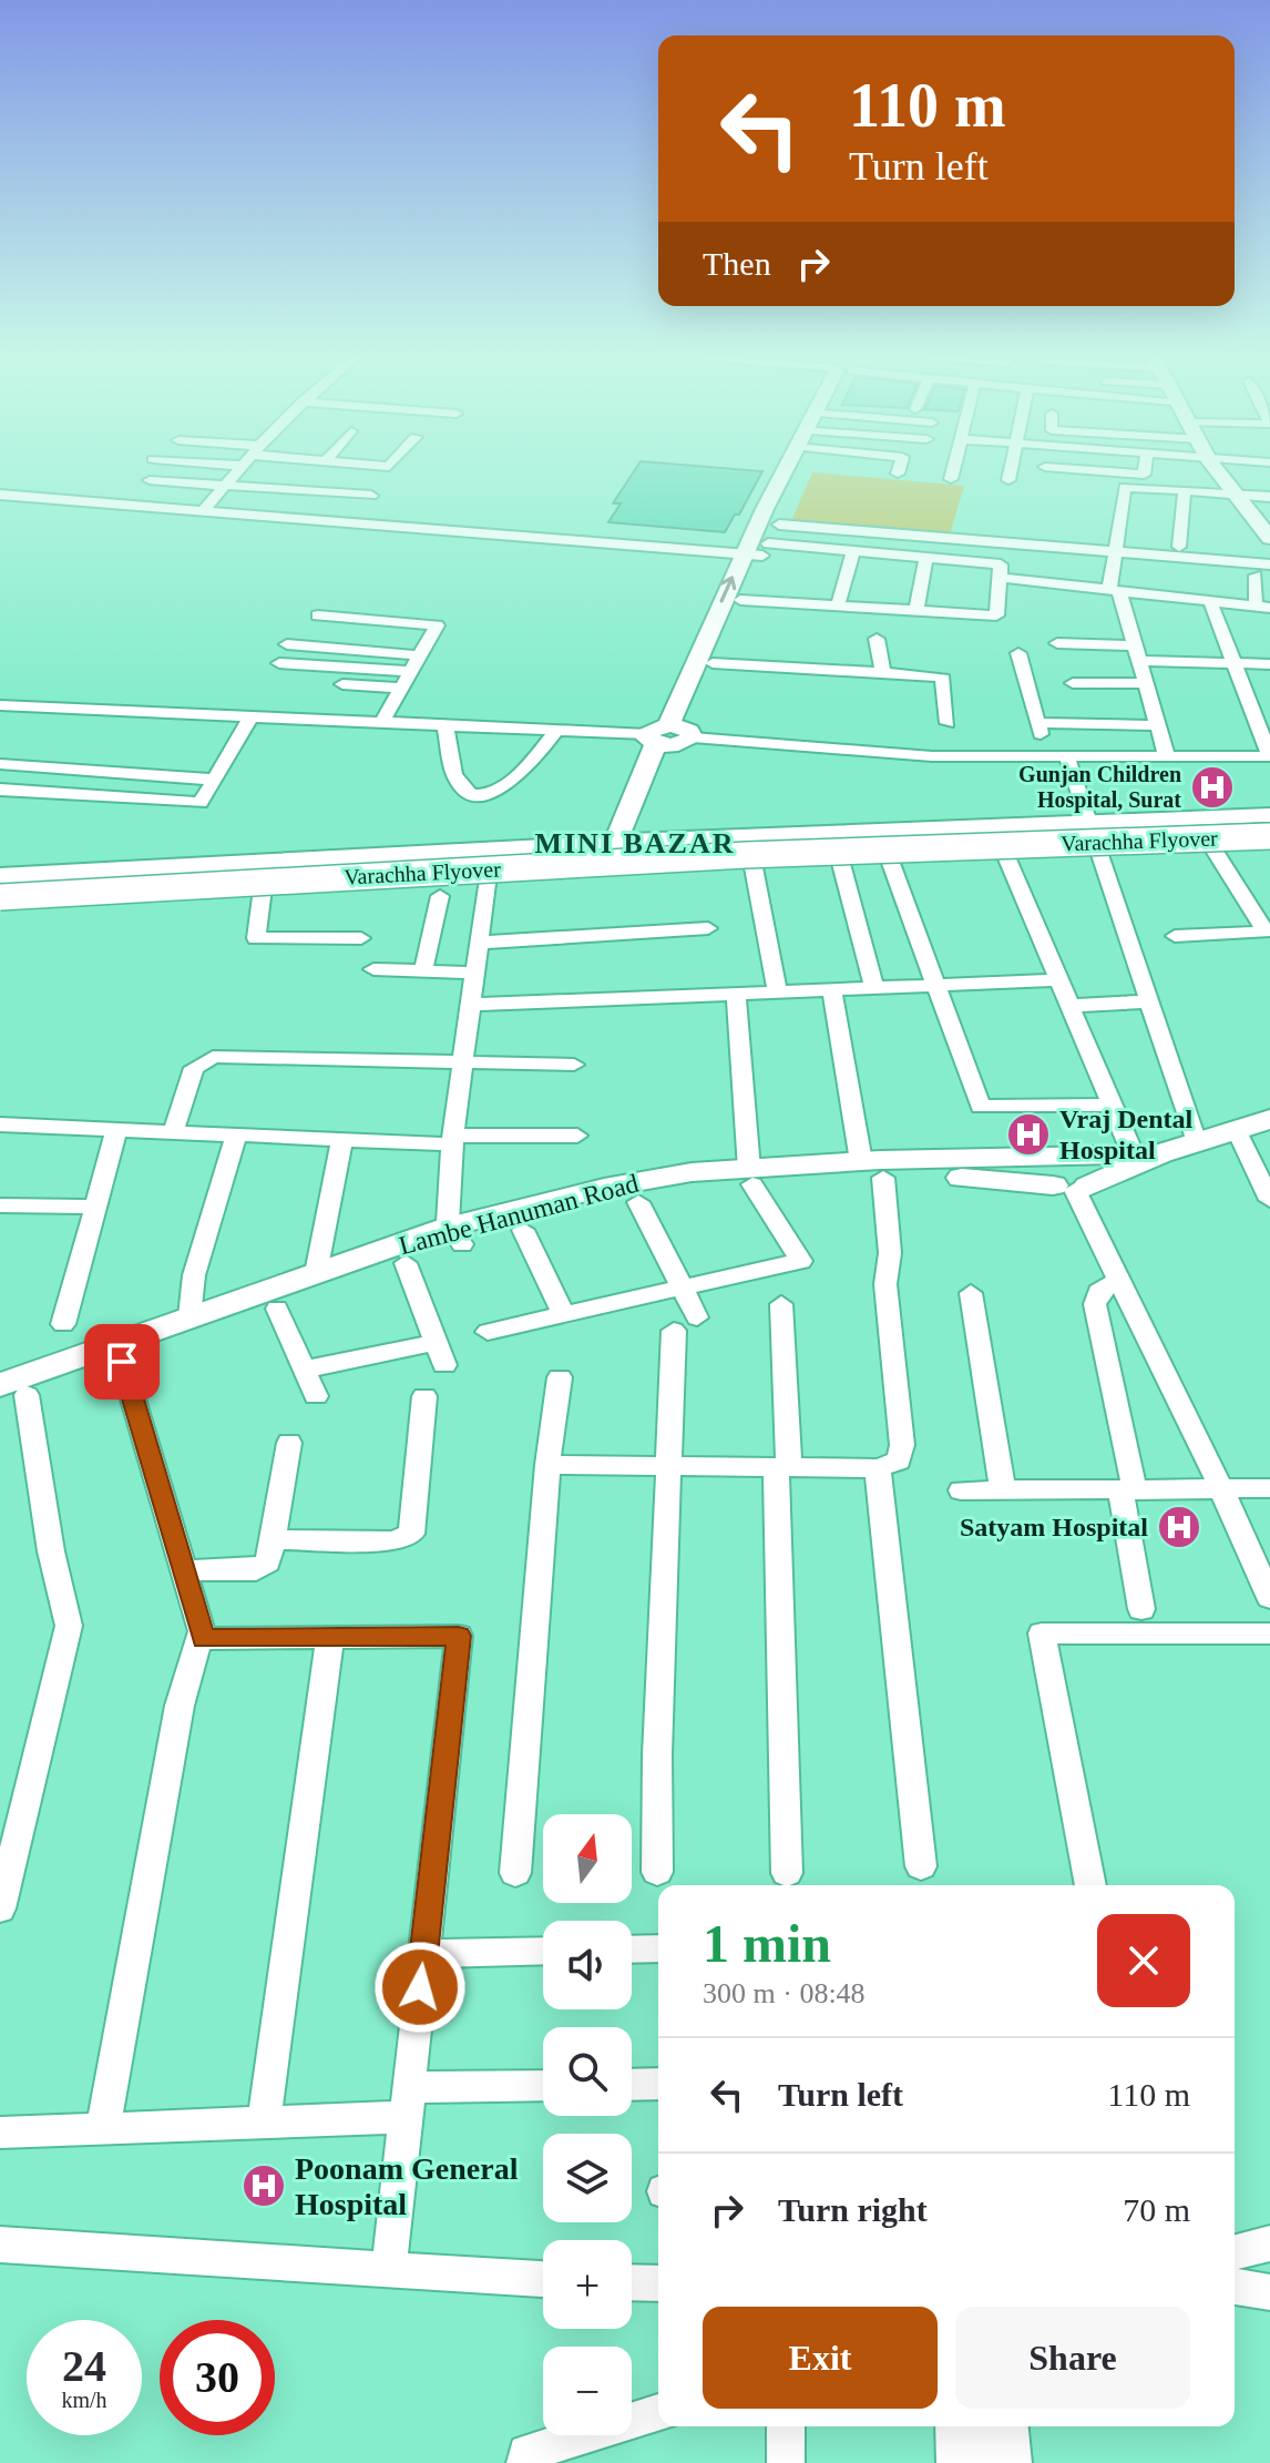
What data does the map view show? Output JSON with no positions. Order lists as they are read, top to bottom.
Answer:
{
  "streets": {
    "main road": ["Varachha Flyover"],
    "street": ["Lambe Hanuman Road"]
  },
  "districts": ["MINI BAZAR"],
  "places": {
    "hospital": [
      "Gunjan Children Hospital, Surat",
      "Vraj Dental Hospital",
      "Satyam Hospital",
      "Poonam General Hospital"
    ]
  },
  "north": "top",
  "page": {
    "turn": ["110 m", "Turn left"],
    "then": "Then",
    "map_buttons": ["+", "−"],
    "heading": ["1 min", "300 m · 08:48"],
    "list": [
      {
        "name": "Turn left",
        "value": "110 m"
      },
      {
        "name": "Turn right",
        "value": "70 m"
      }
    ],
    "buttons": ["Exit", "Share"],
    "speed": "24 km/h",
    "limit": "30"
  }
}
